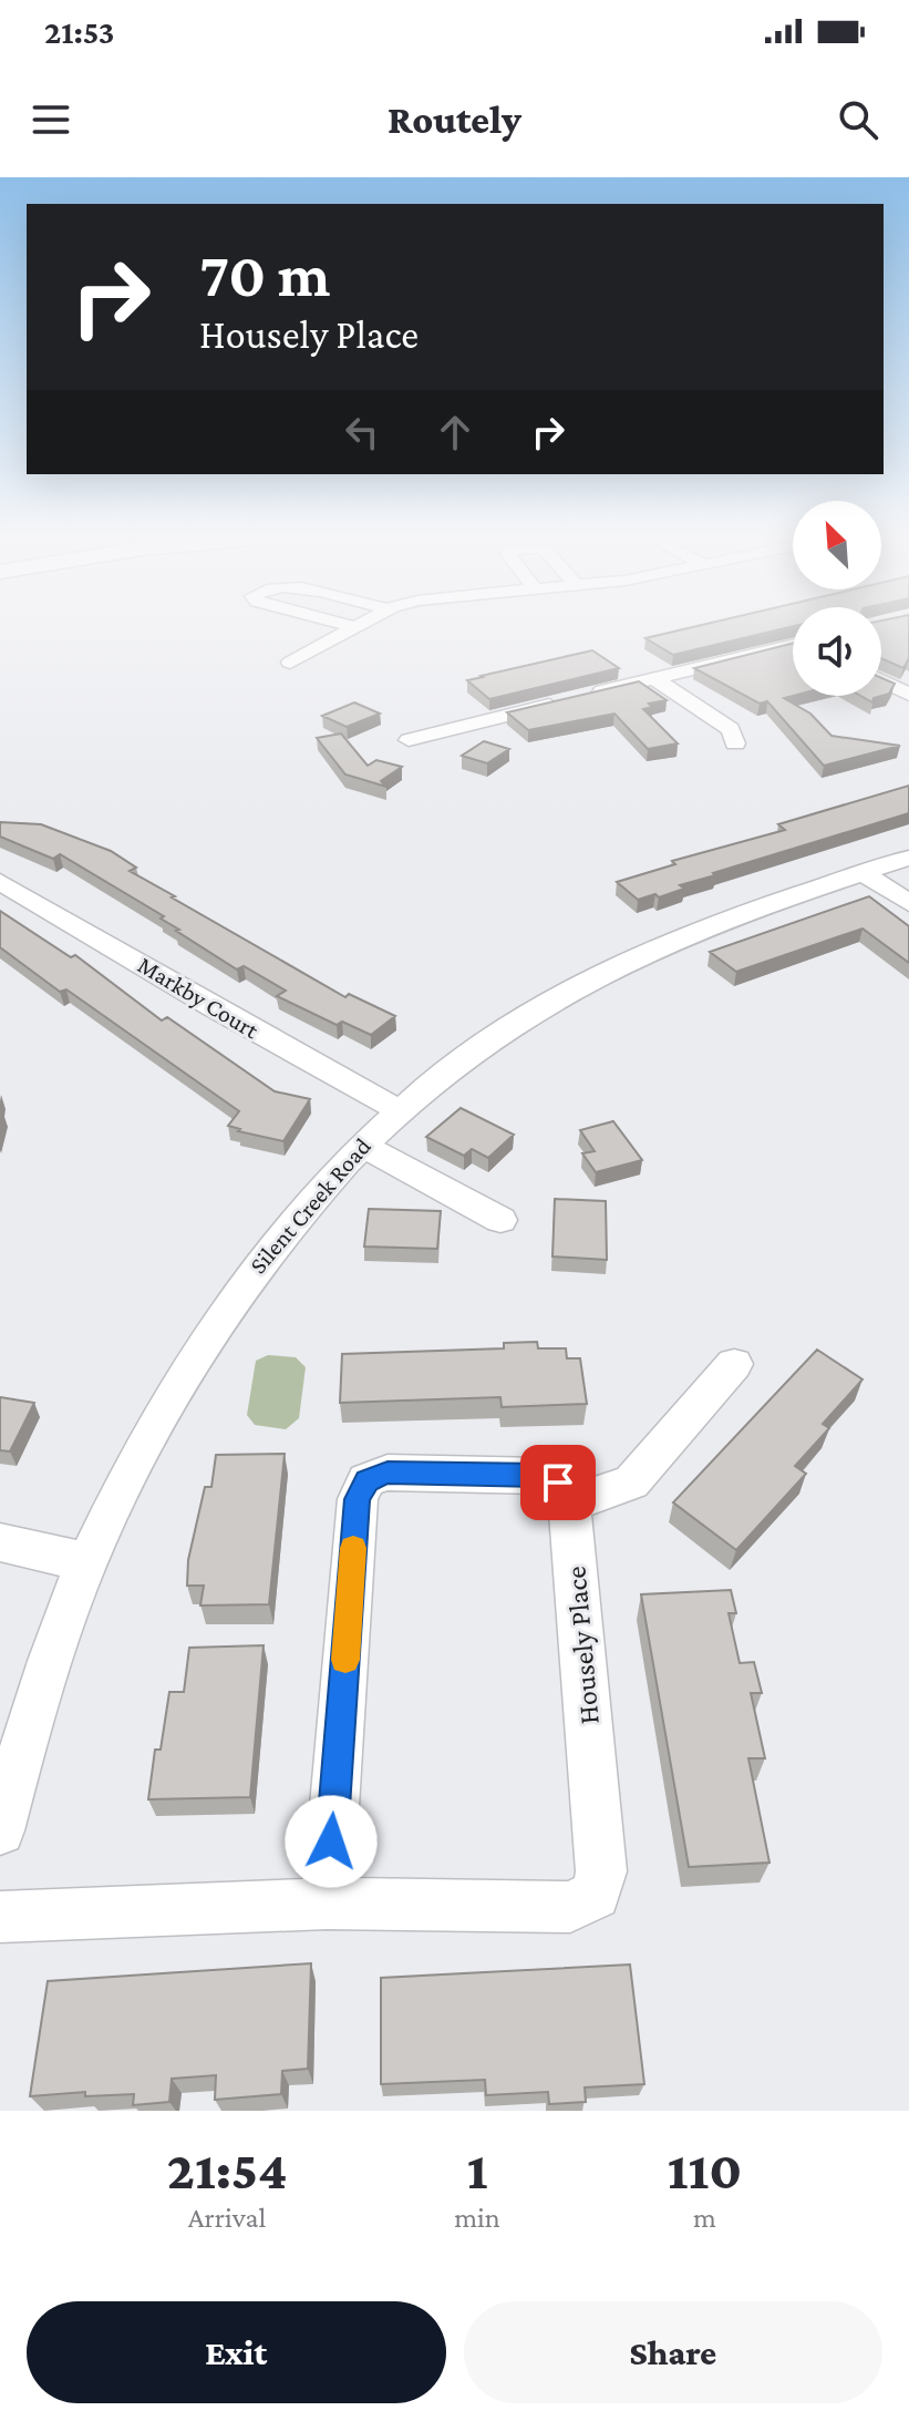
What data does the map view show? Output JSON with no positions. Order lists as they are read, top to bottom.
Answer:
{
  "streets": {
    "street": ["Markby Court", "Silent Creek Road", "Housely Place"]
  },
  "crossings": [
    ["Markby Court", "Silent Creek Road"]
  ],
  "north": "top left",
  "page": {
    "status": "21:53",
    "header": "Routely",
    "turn": ["70 m", "Housely Place"],
    "eta": [
      "21:54",
      "Arrival",
      "1",
      "min",
      "110",
      "m"
    ],
    "buttons": ["Exit", "Share"]
  }
}
